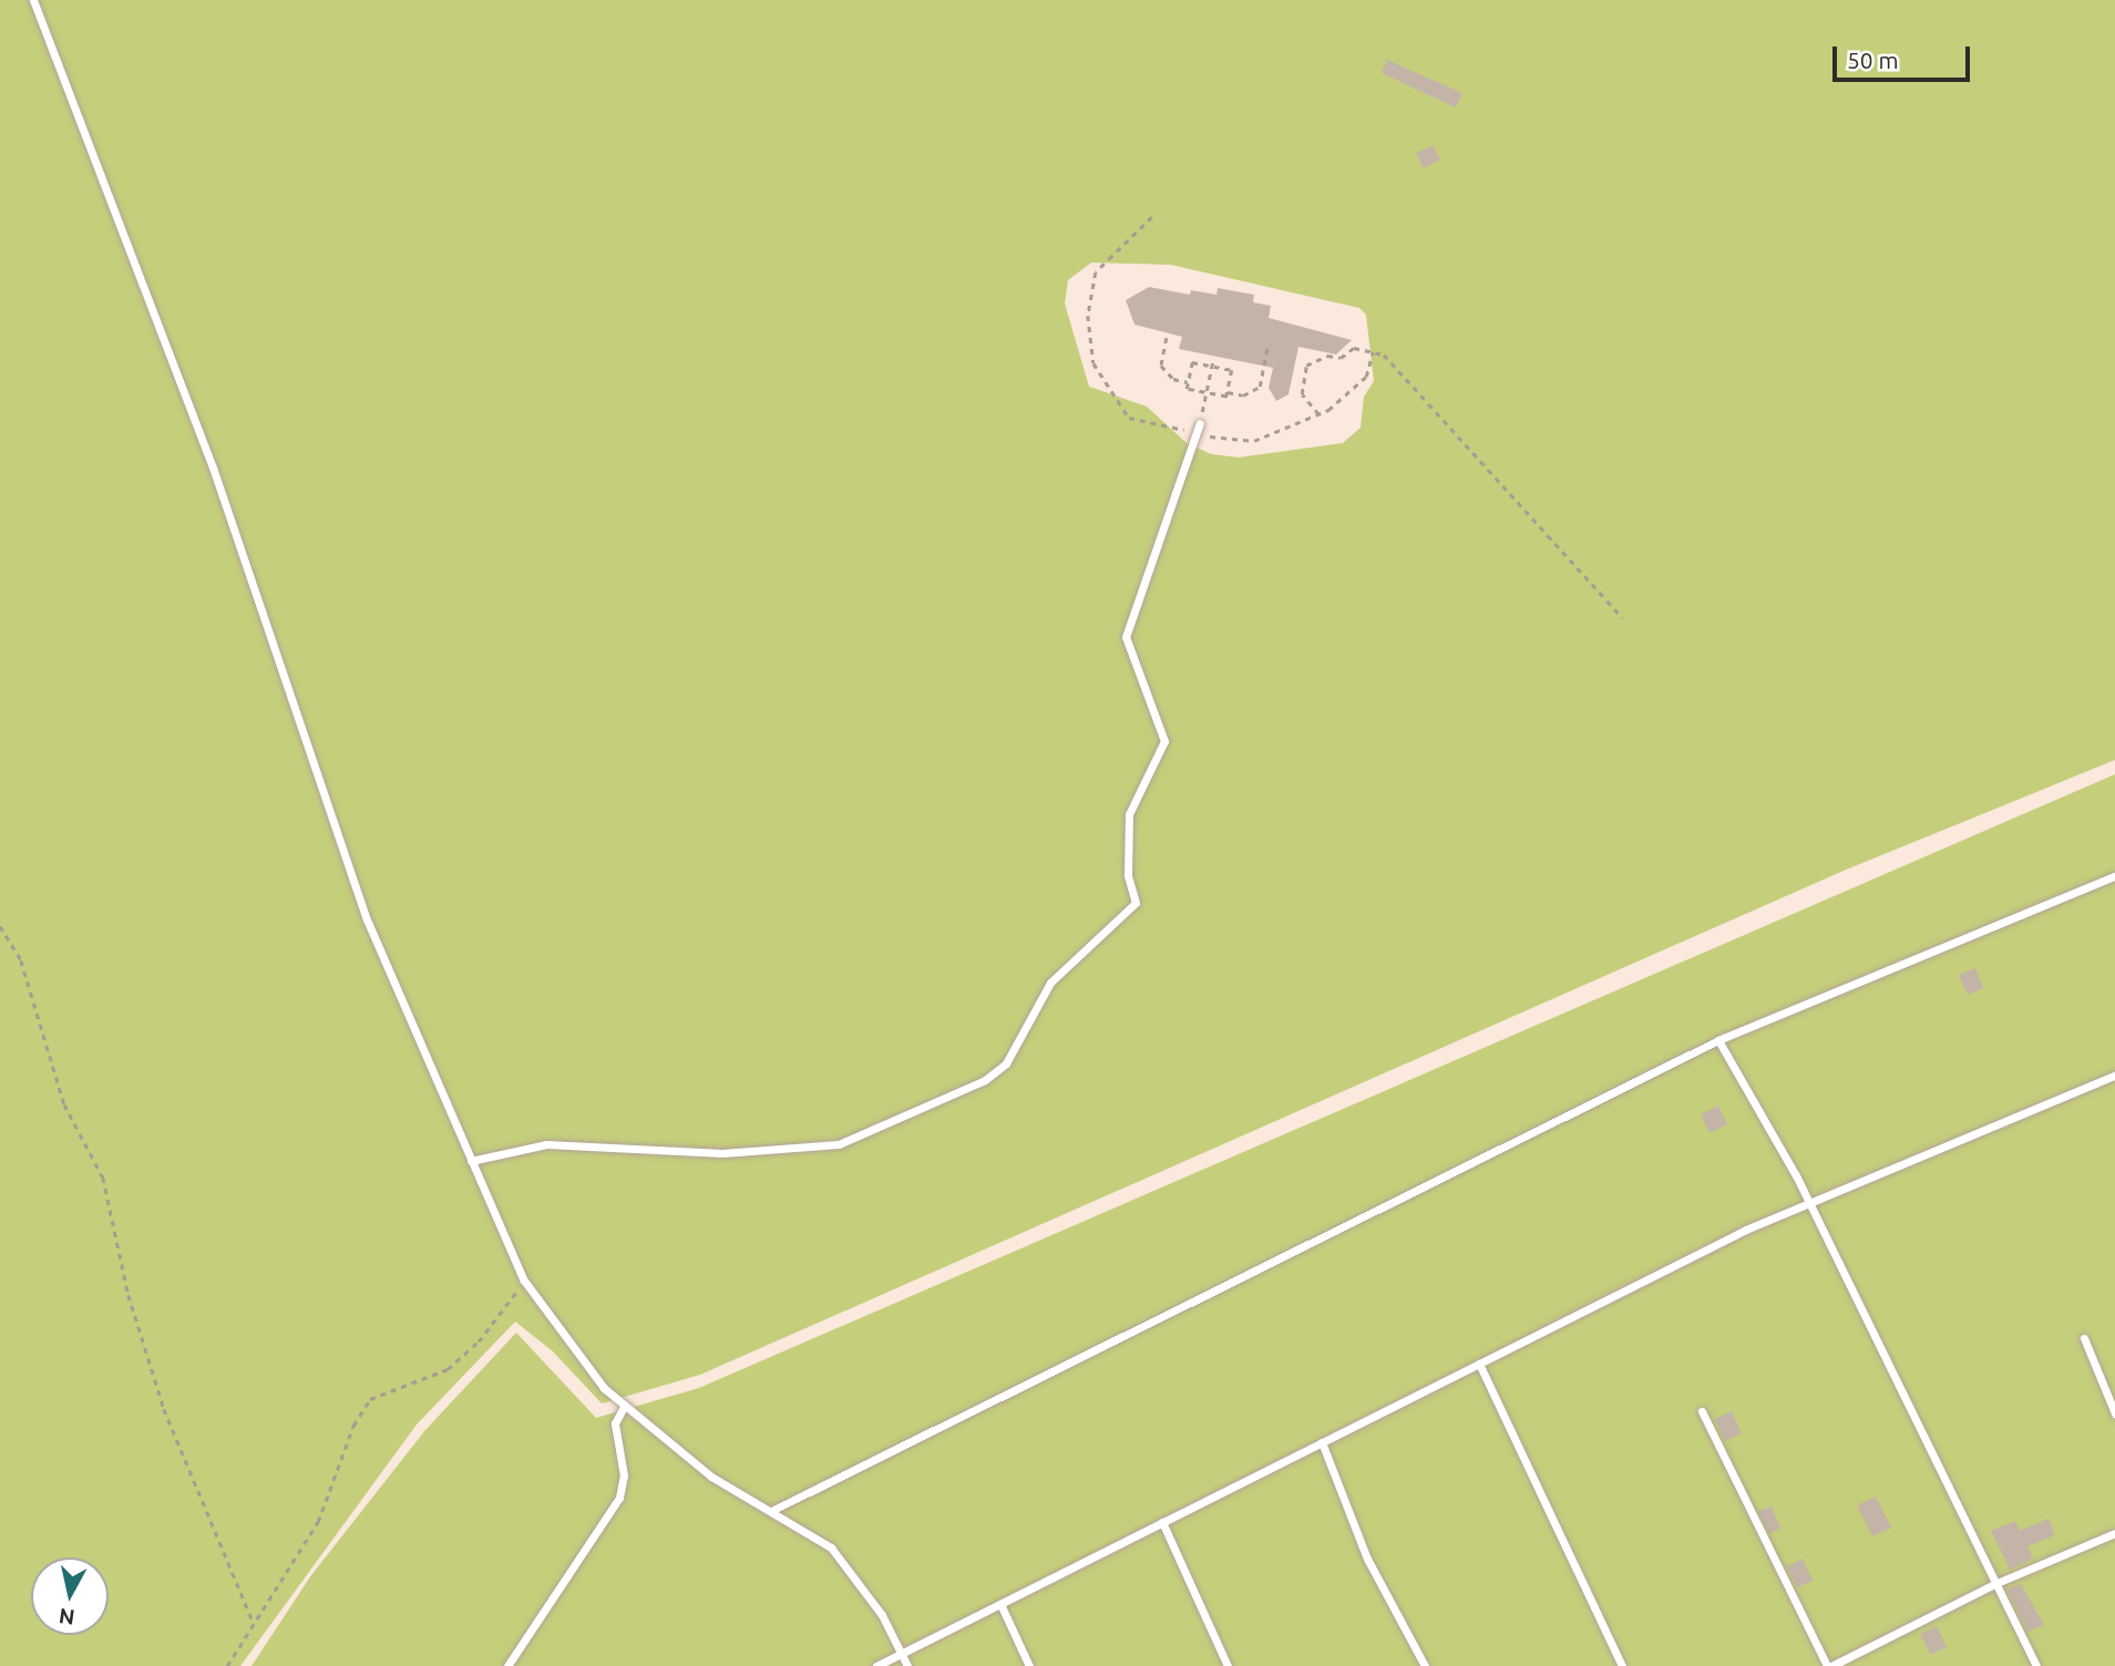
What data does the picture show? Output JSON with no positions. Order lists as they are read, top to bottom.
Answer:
{
  "scale_bar": "50 m",
  "north": "bottom"
}
